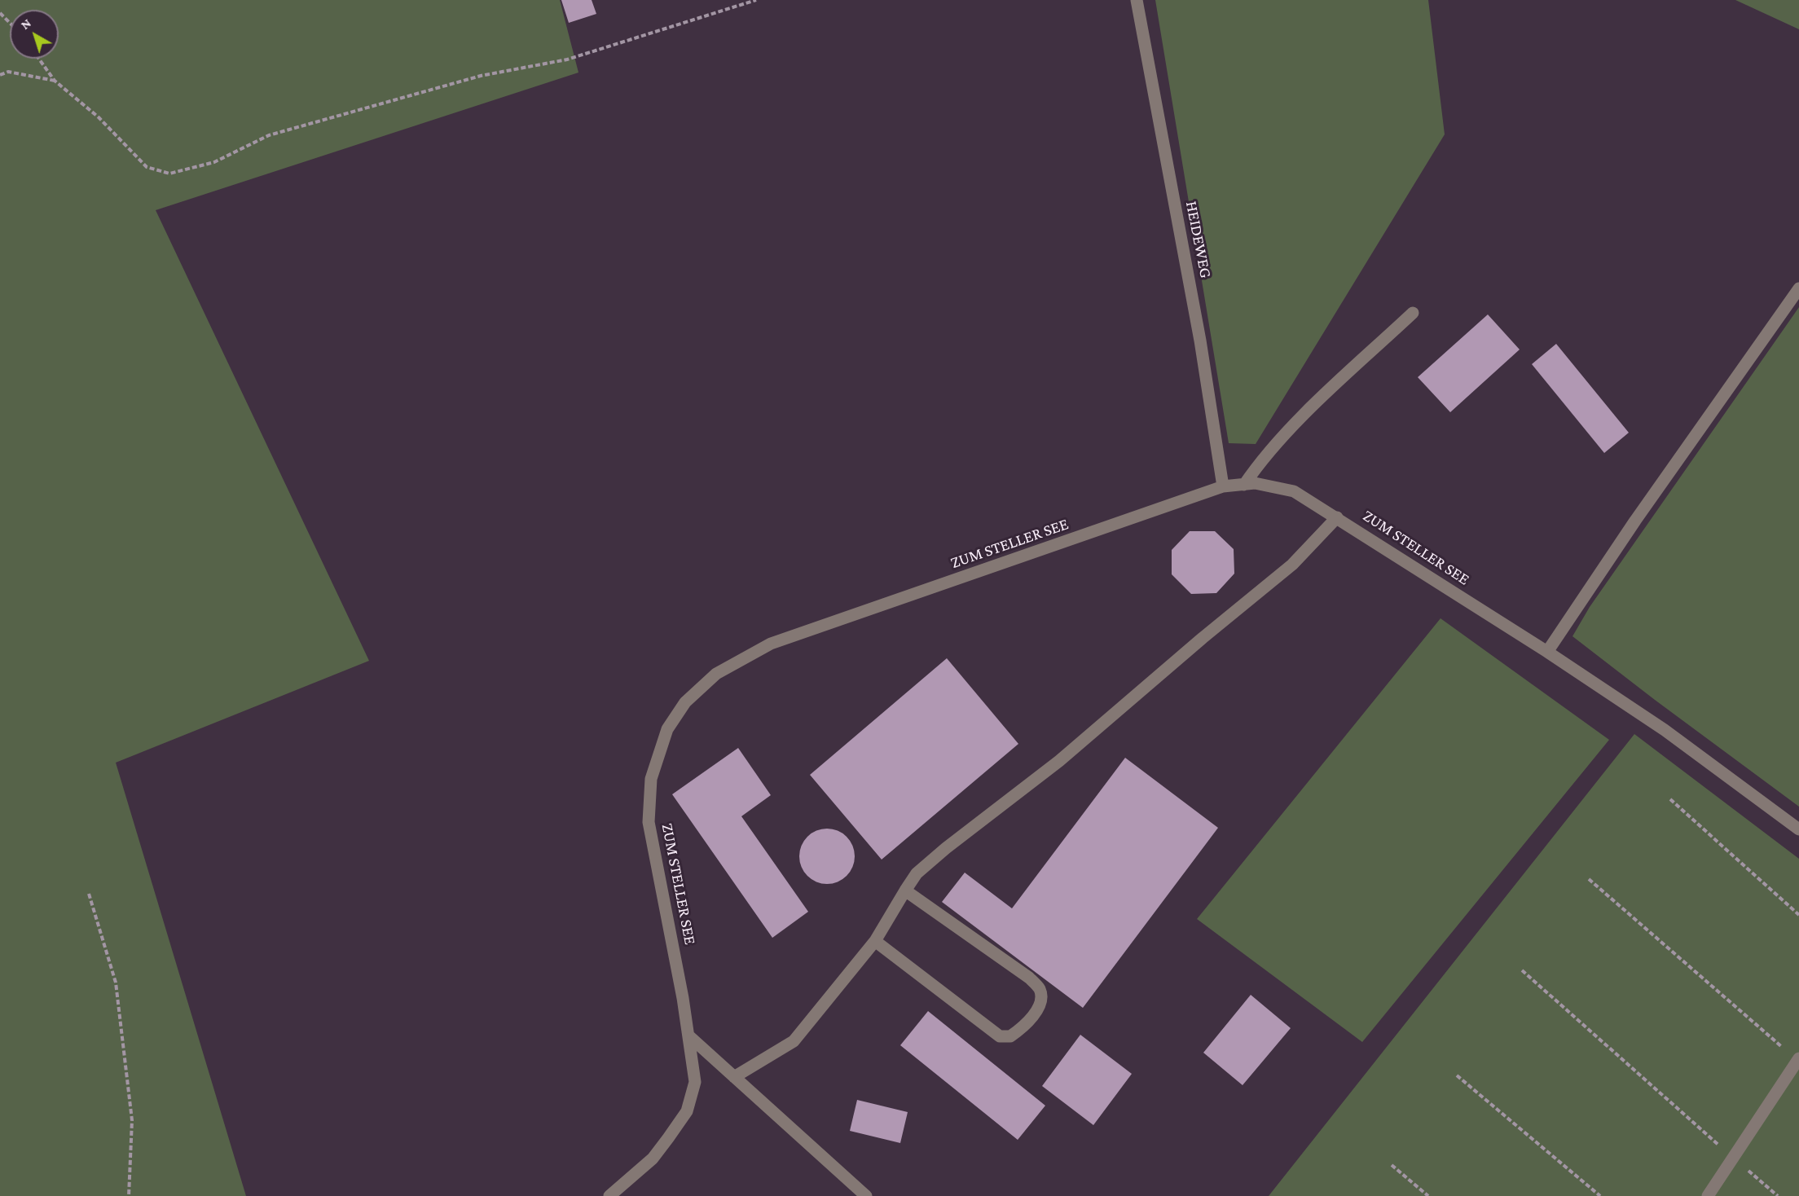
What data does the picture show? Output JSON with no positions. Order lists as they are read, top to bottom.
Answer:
{
  "streets": {
    "street": ["HEIDEWEG", "ZUM STELLER SEE"]
  },
  "crossings": [
    ["HEIDEWEG", "ZUM STELLER SEE"]
  ],
  "north": "top left"
}
